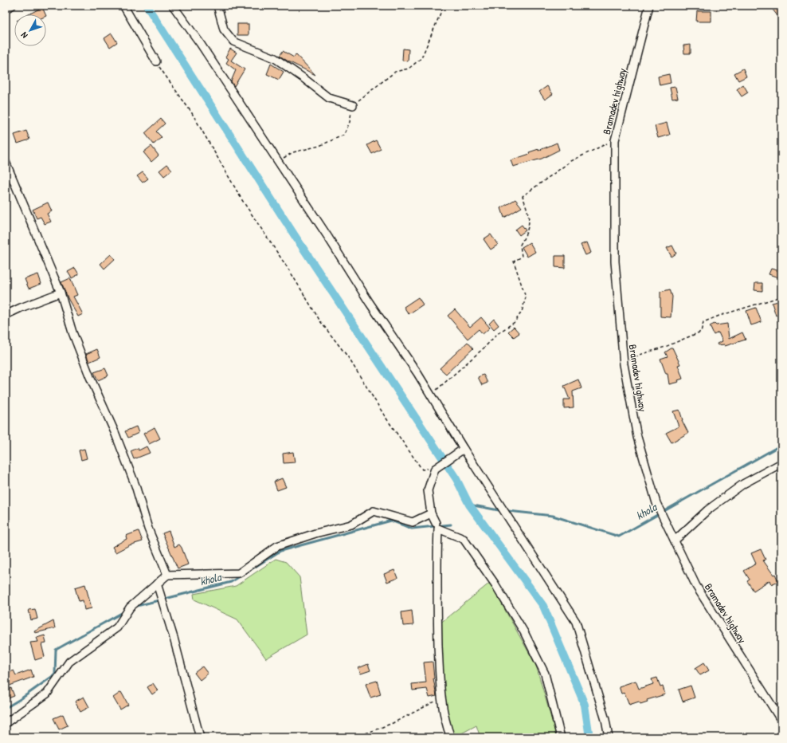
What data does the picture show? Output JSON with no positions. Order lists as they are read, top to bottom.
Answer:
{
  "streets": {
    "street": ["Bramadev highway"]
  },
  "water": ["khola"],
  "north": "bottom left"
}
